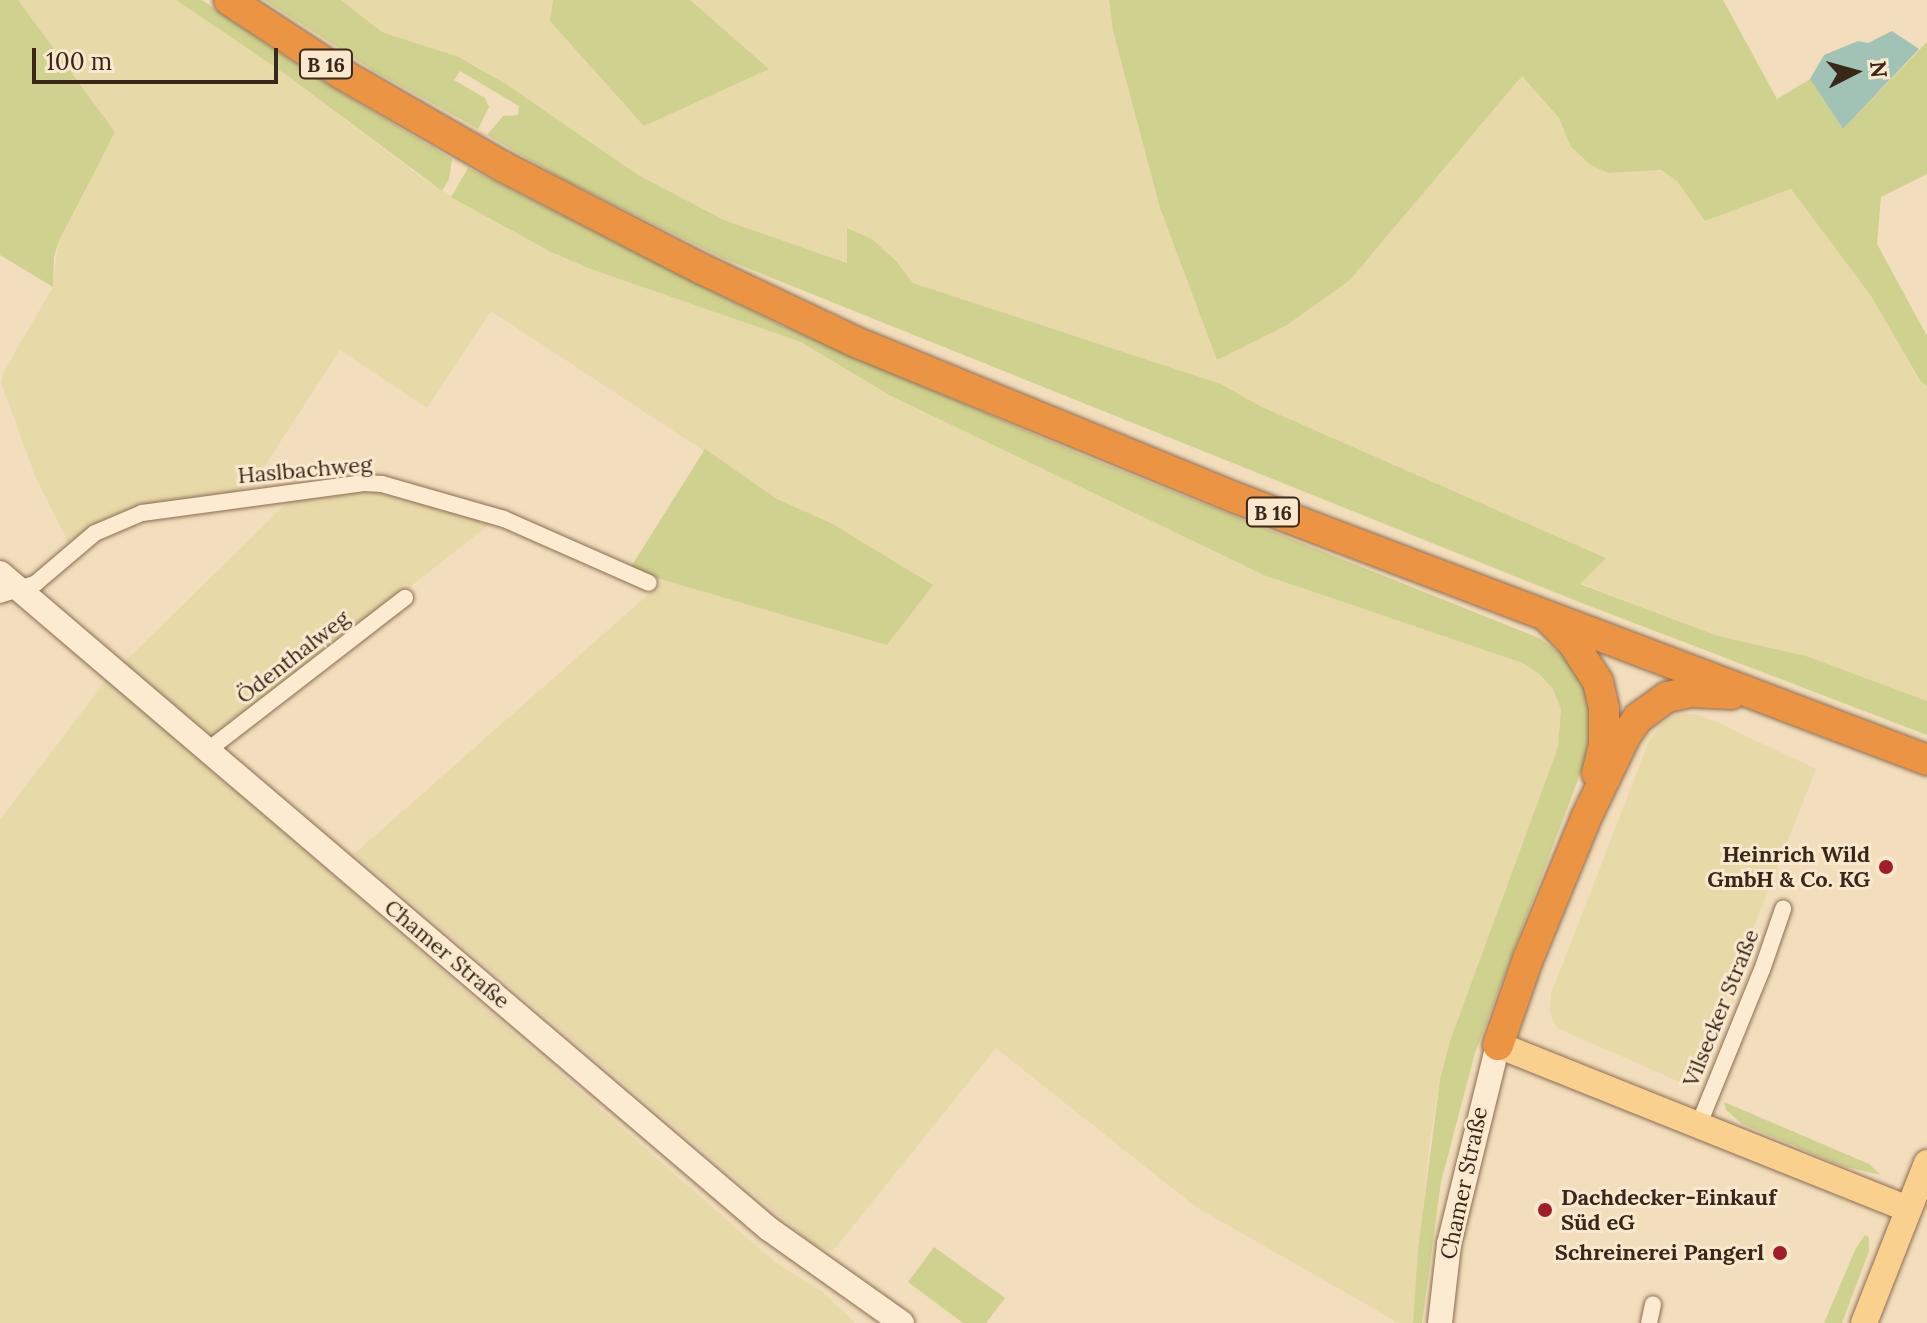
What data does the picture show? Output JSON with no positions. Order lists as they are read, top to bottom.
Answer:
{
  "streets": {
    "highway": ["B 16"],
    "street": [
      "Haslbachweg",
      "Ödenthalweg",
      "Chamer Straße",
      "Vilsecker Straße"
    ]
  },
  "crossings": [
    ["Haslbachweg", "Chamer Straße"],
    ["Ödenthalweg", "Chamer Straße"]
  ],
  "places": ["Heinrich Wild GmbH & Co. KG", "Dachdecker-Einkauf Süd eG", "Schreinerei Pangerl"],
  "scale_bar": "100 m",
  "north": "right"
}
